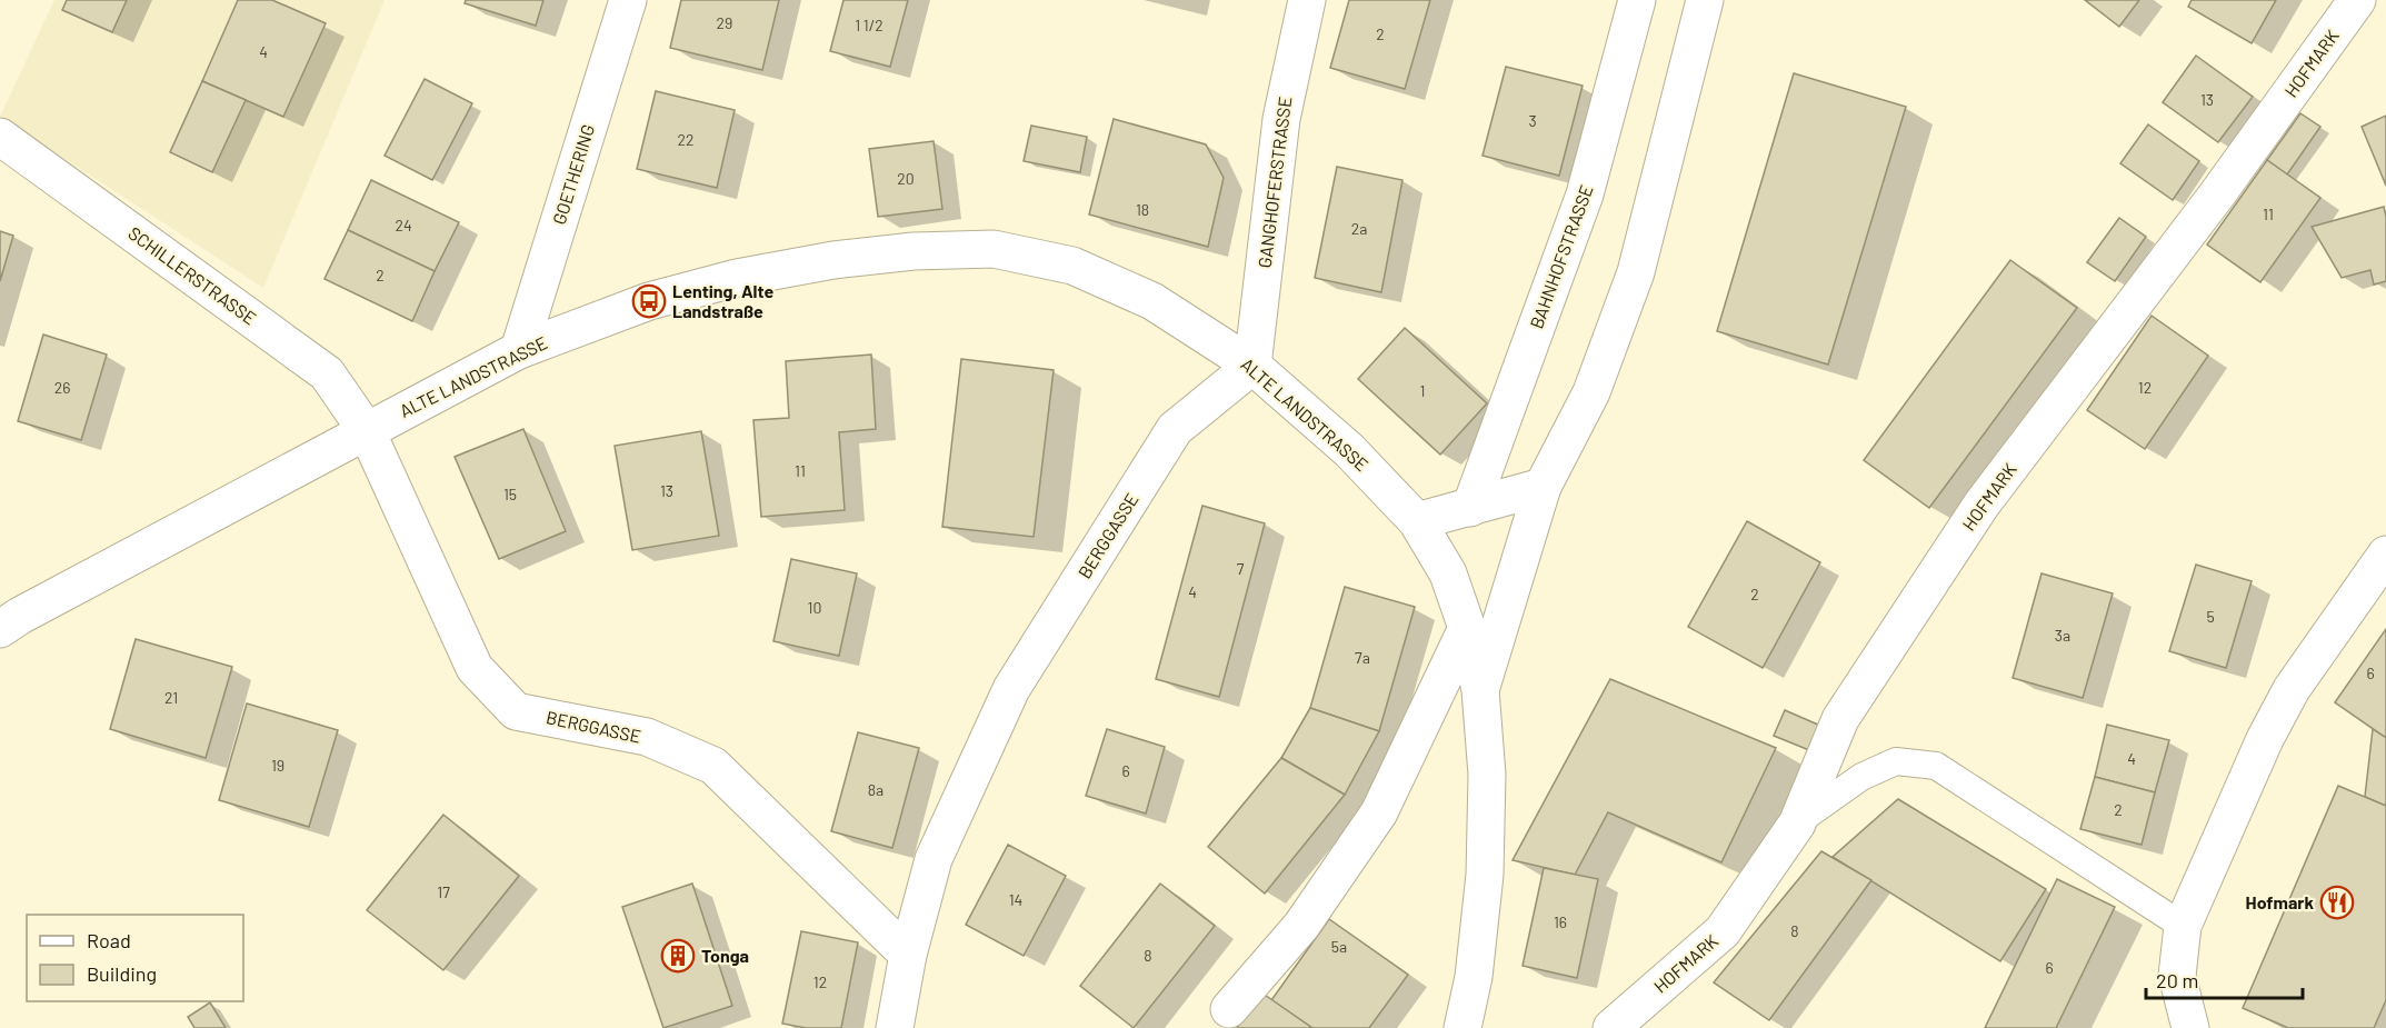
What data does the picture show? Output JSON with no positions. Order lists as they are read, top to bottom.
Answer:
{
  "streets": {
    "street": [
      "HOFMARK",
      "GOETHERING",
      "GANGHOFERSTRASSE",
      "BAHNHOFSTRASSE",
      "SCHILLERSTRASSE",
      "ALTE LANDSTRASSE",
      "BERGGASSE"
    ]
  },
  "crossings": [
    ["GOETHERING", "ALTE LANDSTRASSE"],
    ["GANGHOFERSTRASSE", "ALTE LANDSTRASSE"],
    ["GANGHOFERSTRASSE", "BERGGASSE"],
    ["SCHILLERSTRASSE", "ALTE LANDSTRASSE"],
    ["SCHILLERSTRASSE", "BERGGASSE"],
    ["ALTE LANDSTRASSE", "BERGGASSE"]
  ],
  "places": {
    "bus stop": ["Lenting, Alte Landstraße"],
    "restaurant": ["Hofmark"],
    "building": ["Tonga"]
  },
  "house_numbers": [
    "29",
    "1 1/2",
    "2",
    "4",
    "13",
    "3",
    "22",
    "20",
    "18",
    "11",
    "24",
    "2a",
    "2",
    "26",
    "12",
    "1",
    "11",
    "13",
    "15",
    "7",
    "4",
    "2",
    "10",
    "5",
    "3a",
    "7a",
    "6",
    "21",
    "4",
    "19",
    "6",
    "8a",
    "2",
    "17",
    "14",
    "16",
    "8",
    "5a",
    "8",
    "6",
    "12"
  ],
  "legend": ["Road", "Building"],
  "scale_bar": "20 m"
}
